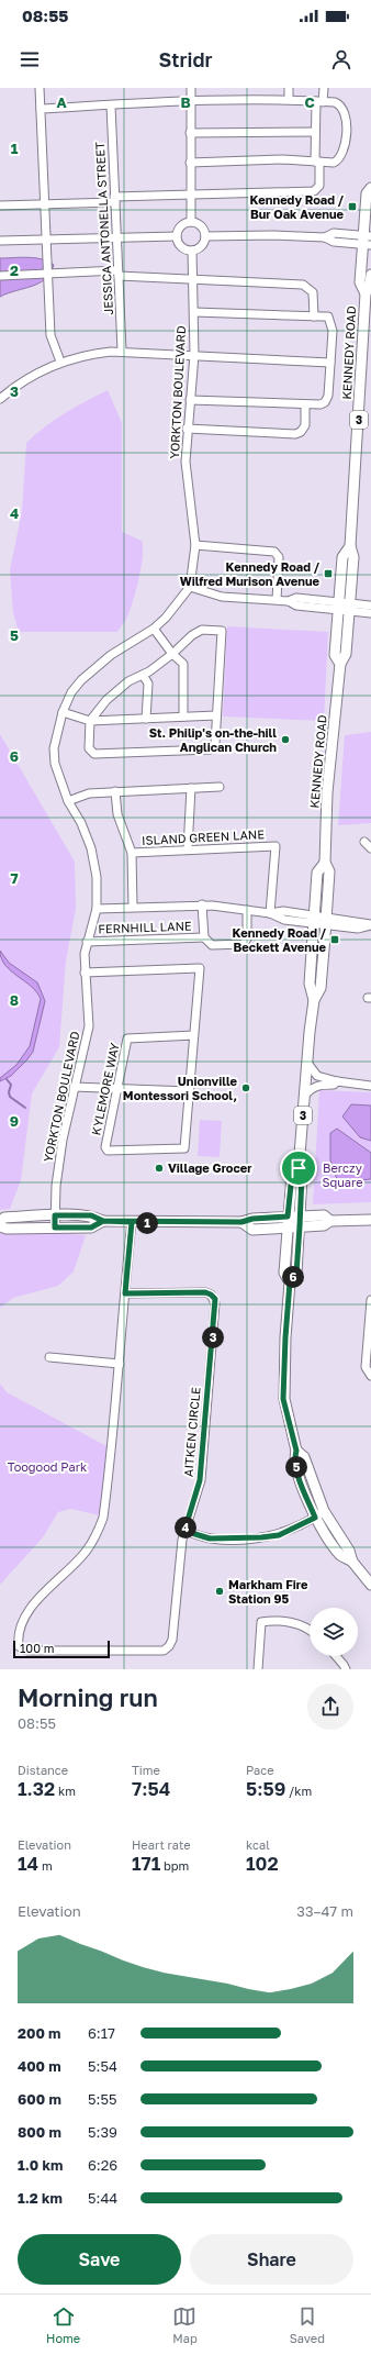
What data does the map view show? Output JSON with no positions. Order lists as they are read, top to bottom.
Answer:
{
  "streets": {
    "main road": ["KENNEDY ROAD", "3"],
    "street": [
      "JESSICA ANTONELLA STREET",
      "YORKTON BOULEVARD",
      "ISLAND GREEN LANE",
      "FERNHILL LANE",
      "KYLEMORE WAY",
      "AITKEN CIRCLE"
    ]
  },
  "crossings": [
    ["YORKTON BOULEVARD", "FERNHILL LANE"],
    ["YORKTON BOULEVARD", "KYLEMORE WAY"]
  ],
  "parks": ["Berczy Square", "Toogood Park"],
  "places": {
    "transit": ["Kennedy Road / Bur Oak Avenue", "Kennedy Road / Wilfred Murison Avenue", "Kennedy Road / Beckett Avenue"],
    "other": [
      "St. Philip's on-the-hill Anglican Church",
      "Unionville Montessori School,",
      "Village Grocer",
      "Markham Fire Station 95"
    ]
  },
  "scale_bar": "100 m",
  "page": {
    "status": "08:55",
    "header": "Stridr",
    "pins": [
      "1",
      "6",
      "3",
      "5",
      "4"
    ],
    "scale": "100 m",
    "heading": ["Morning run", "08:55"],
    "stats": [
      ["Distance", "1.32 km"],
      ["Time", "7:54"],
      ["Pace", "5:59 /km"],
      ["Elevation", "14 m"],
      ["Heart rate", "171 bpm"],
      ["kcal", "102"]
    ],
    "chart": ["Elevation", "33–47 m"],
    "list": [
      {
        "name": "200 m",
        "note": "6:17"
      },
      {
        "name": "400 m",
        "note": "5:54"
      },
      {
        "name": "600 m",
        "note": "5:55"
      },
      {
        "name": "800 m",
        "note": "5:39"
      },
      {
        "name": "1.0 km",
        "note": "6:26"
      },
      {
        "name": "1.2 km",
        "note": "5:44"
      }
    ],
    "buttons": ["Save", "Share"],
    "tabs": ["Home", "Map", "Saved"]
  },
  "grid": {
    "columns": ["A", "B", "C"],
    "rows": [
      "1",
      "2",
      "3",
      "4",
      "5",
      "6",
      "7",
      "8",
      "9"
    ]
  }
}
